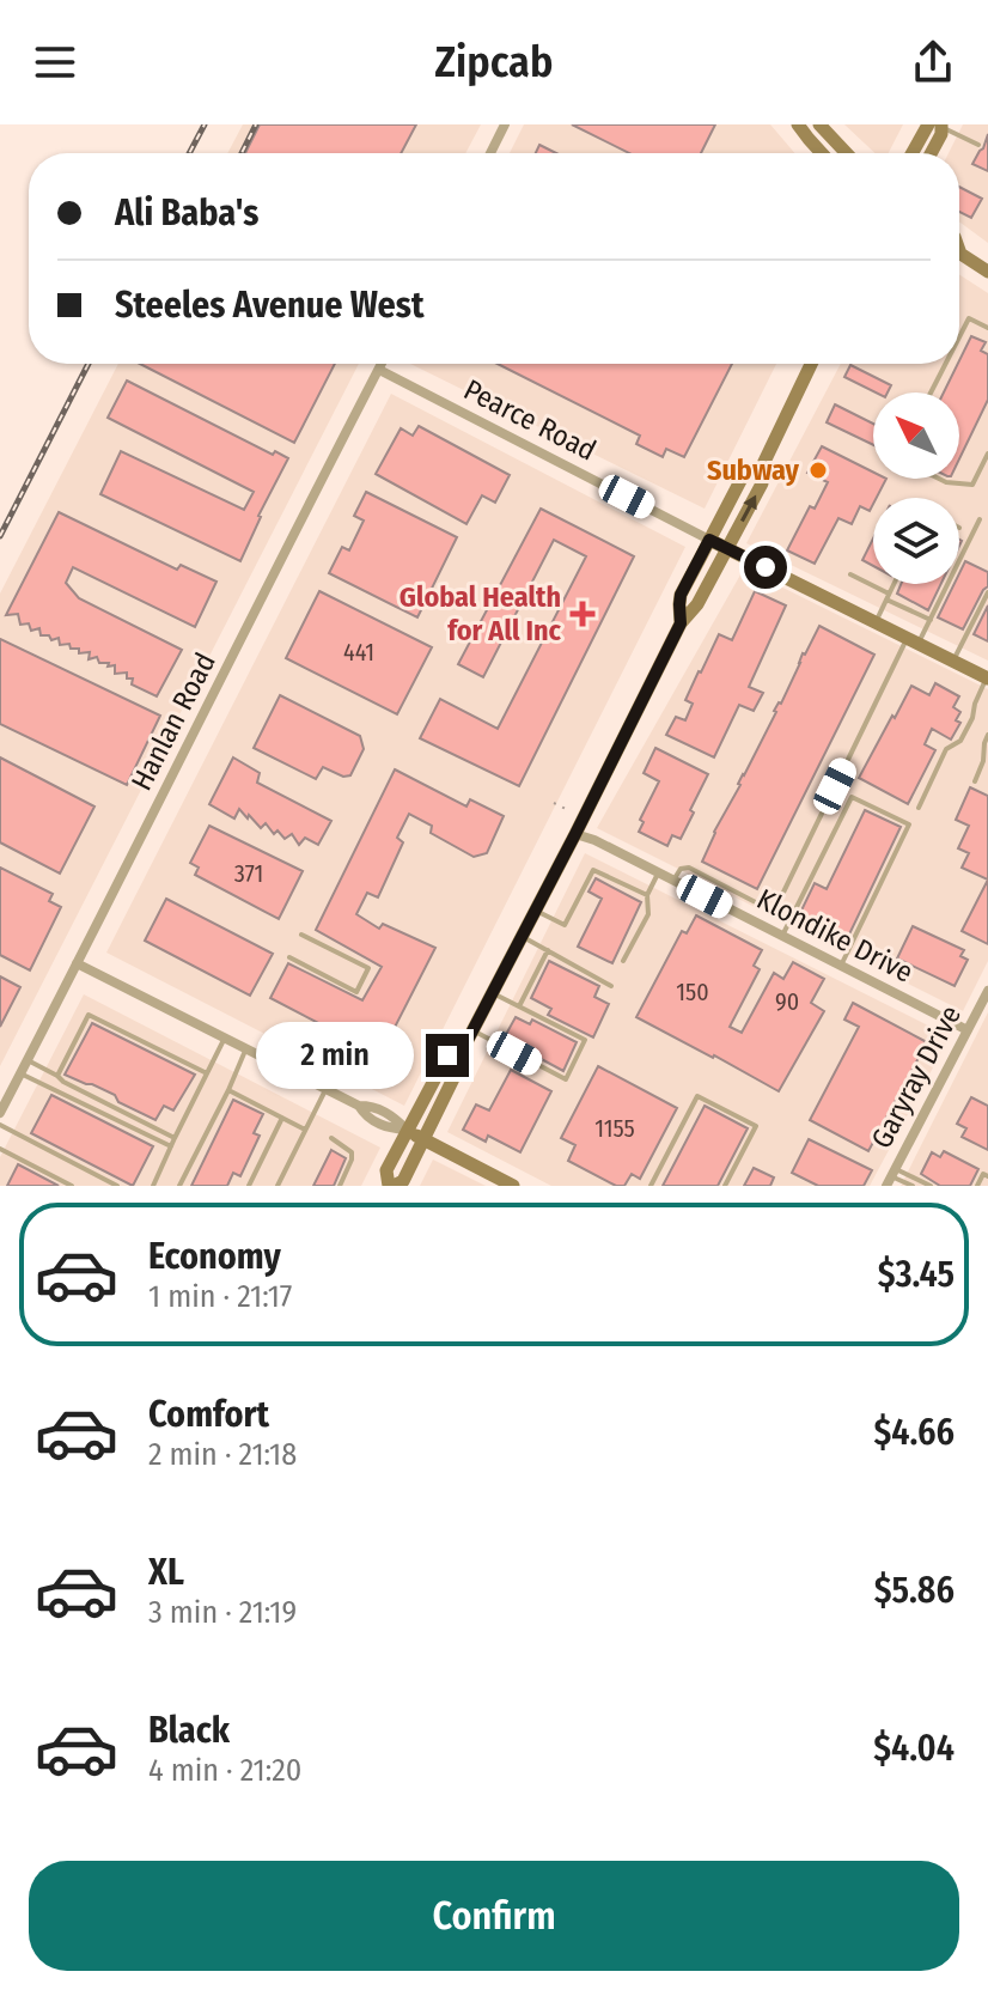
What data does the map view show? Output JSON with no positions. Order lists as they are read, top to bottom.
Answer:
{
  "streets": {
    "street": [
      "Pearce Road",
      "Hanlan Road",
      "Klondike Drive",
      "Garyray Drive"
    ]
  },
  "crossings": [
    ["Pearce Road", "Hanlan Road"],
    ["Klondike Drive", "Garyray Drive"]
  ],
  "places": {
    "other": ["Subway"],
    "health": ["Global Health for All Inc"]
  },
  "house_numbers": [
    "441",
    "371",
    "150",
    "90",
    "1155"
  ],
  "north": "top left",
  "page": {
    "header": "Zipcab",
    "banner": ["Ali Baba's", "Steeles Avenue West"],
    "bubble": "2 min",
    "list": [
      {
        "name": "Economy",
        "note": "1 min · 21:17",
        "value": "$3.45"
      },
      {
        "name": "Comfort",
        "note": "2 min · 21:18",
        "value": "$4.66"
      },
      {
        "name": "XL",
        "note": "3 min · 21:19",
        "value": "$5.86"
      },
      {
        "name": "Black",
        "note": "4 min · 21:20",
        "value": "$4.04"
      }
    ],
    "buttons": "Confirm"
  }
}
